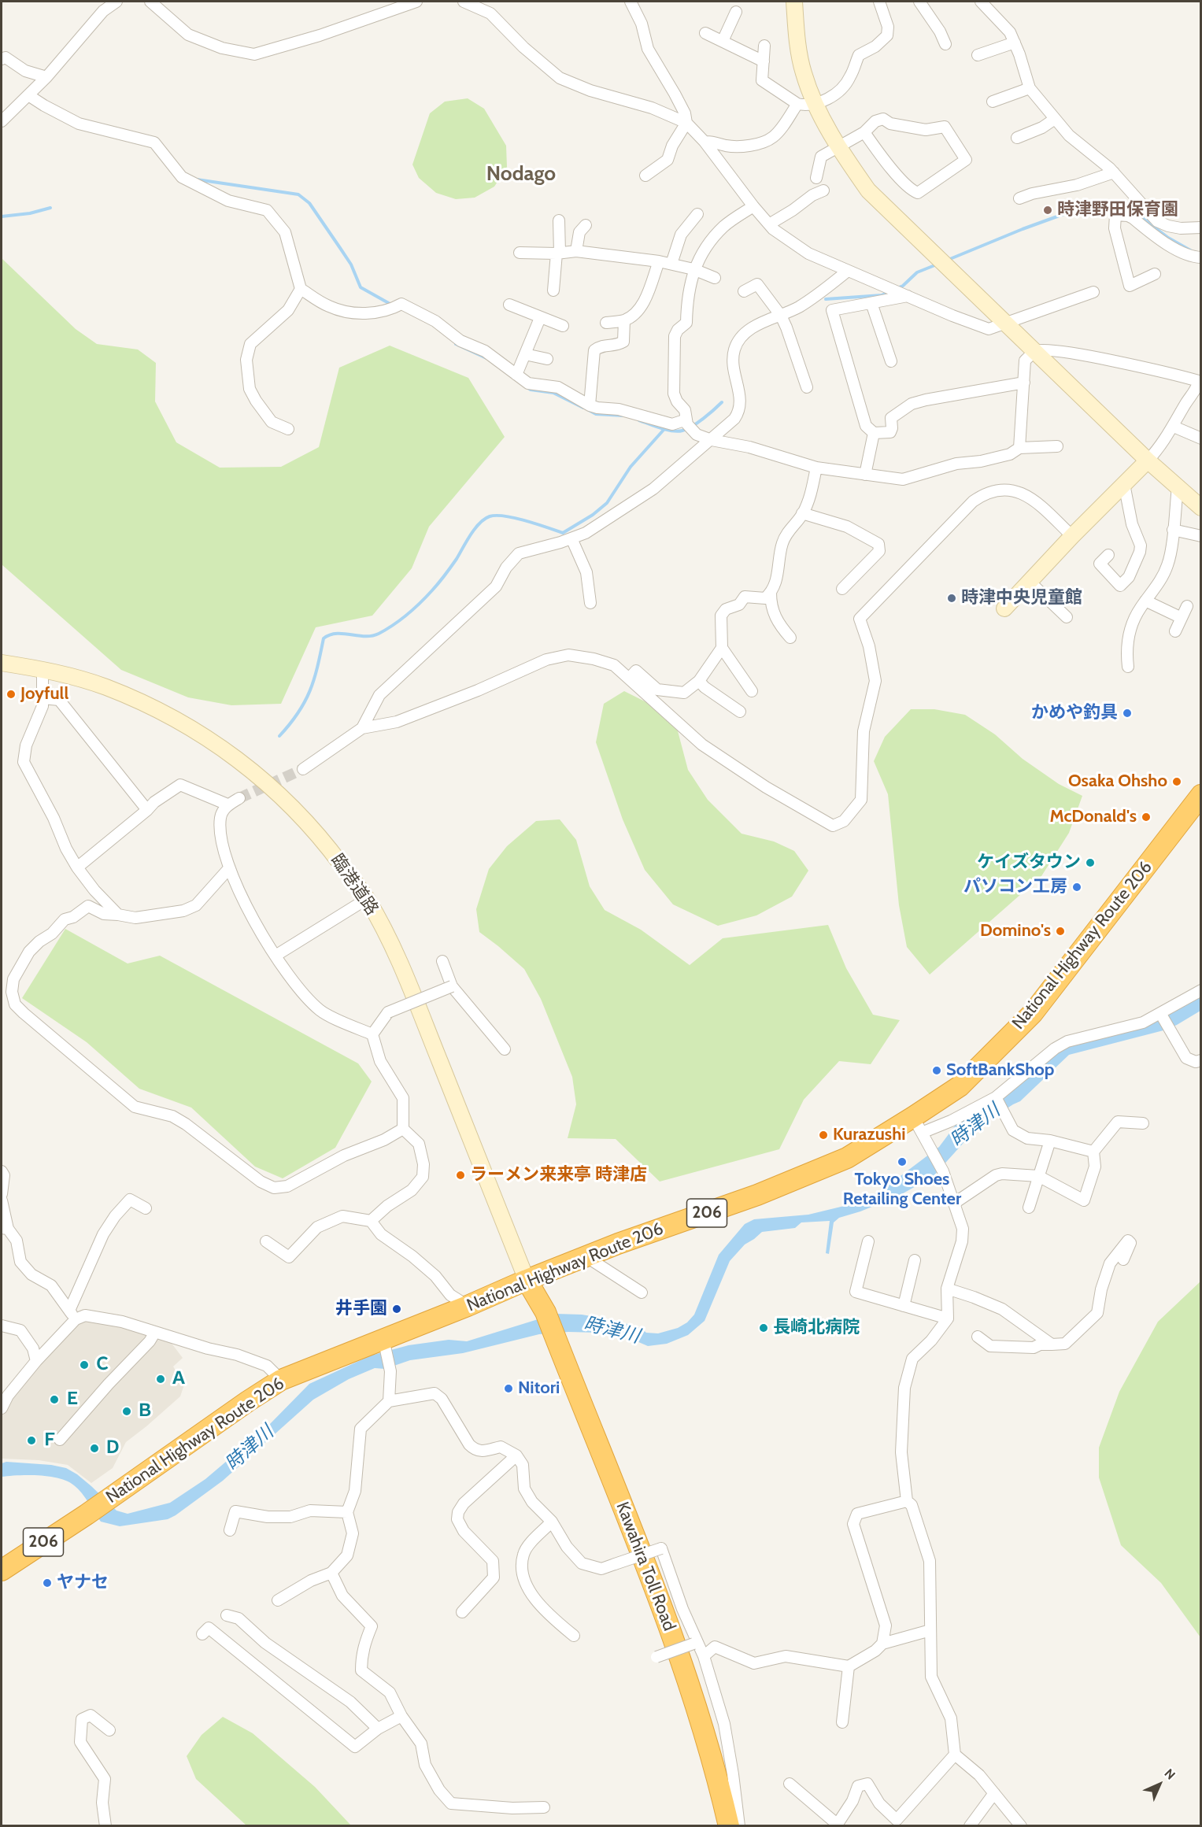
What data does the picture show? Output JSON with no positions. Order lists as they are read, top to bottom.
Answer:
{
  "streets": {
    "highway": ["National Highway Route 206", "206", "Kawahira Toll Road"],
    "street": ["臨港道路"]
  },
  "crossings": [
    ["臨港道路", "National Highway Route 206"],
    ["臨港道路", "Kawahira Toll Road"],
    ["National Highway Route 206", "Kawahira Toll Road"]
  ],
  "districts": ["Nodago"],
  "water": ["時津川"],
  "places": [
    "時津野田保育園",
    "時津中央児童館",
    "Joyfull",
    "かめや釣具",
    "Osaka Ohsho",
    "McDonald's",
    "ケイズタウン",
    "パソコン工房",
    "Domino's",
    "SoftBankShop",
    "Kurazushi",
    "Tokyo Shoes Retailing Center",
    "ラーメン来来亭 時津店",
    "井手園",
    "長崎北病院",
    "Ｃ",
    "Ａ",
    "Nitori",
    "Ｅ",
    "Ｂ",
    "Ｆ",
    "Ｄ",
    "ヤナセ"
  ],
  "north": "top right"
}
